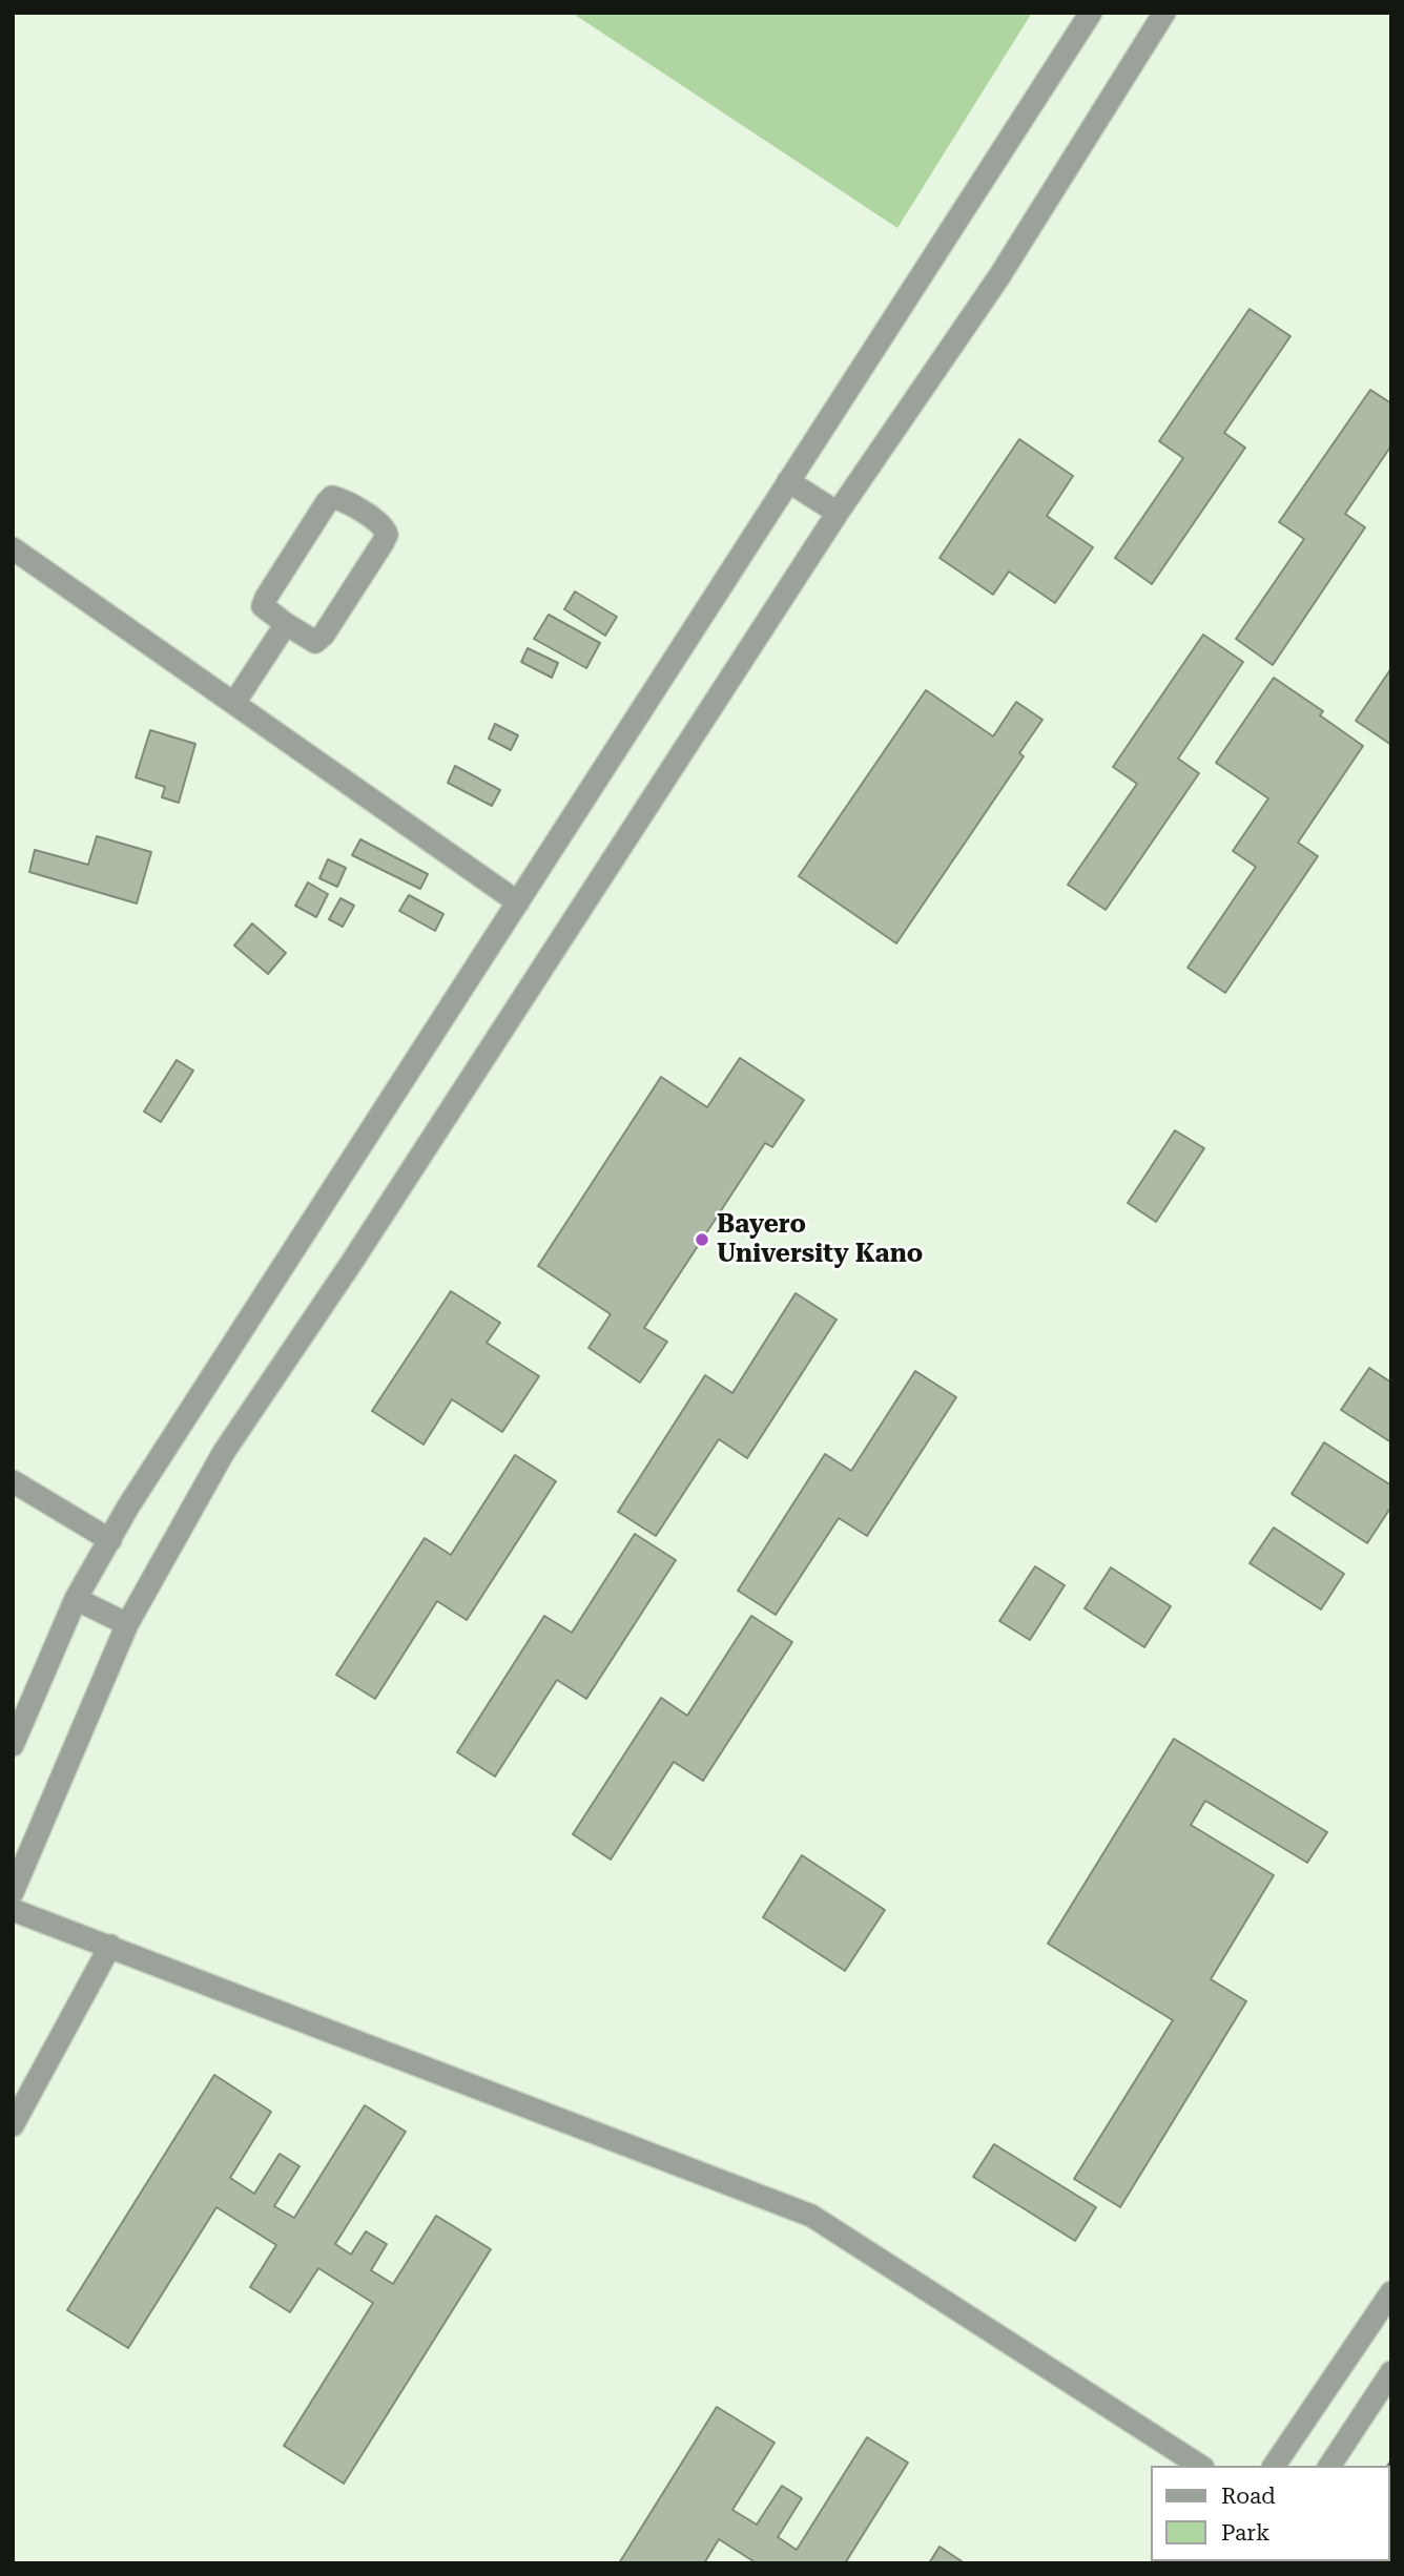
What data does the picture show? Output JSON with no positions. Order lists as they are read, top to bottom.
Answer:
{
  "places": ["Bayero University Kano"],
  "legend": ["Road", "Park"]
}
